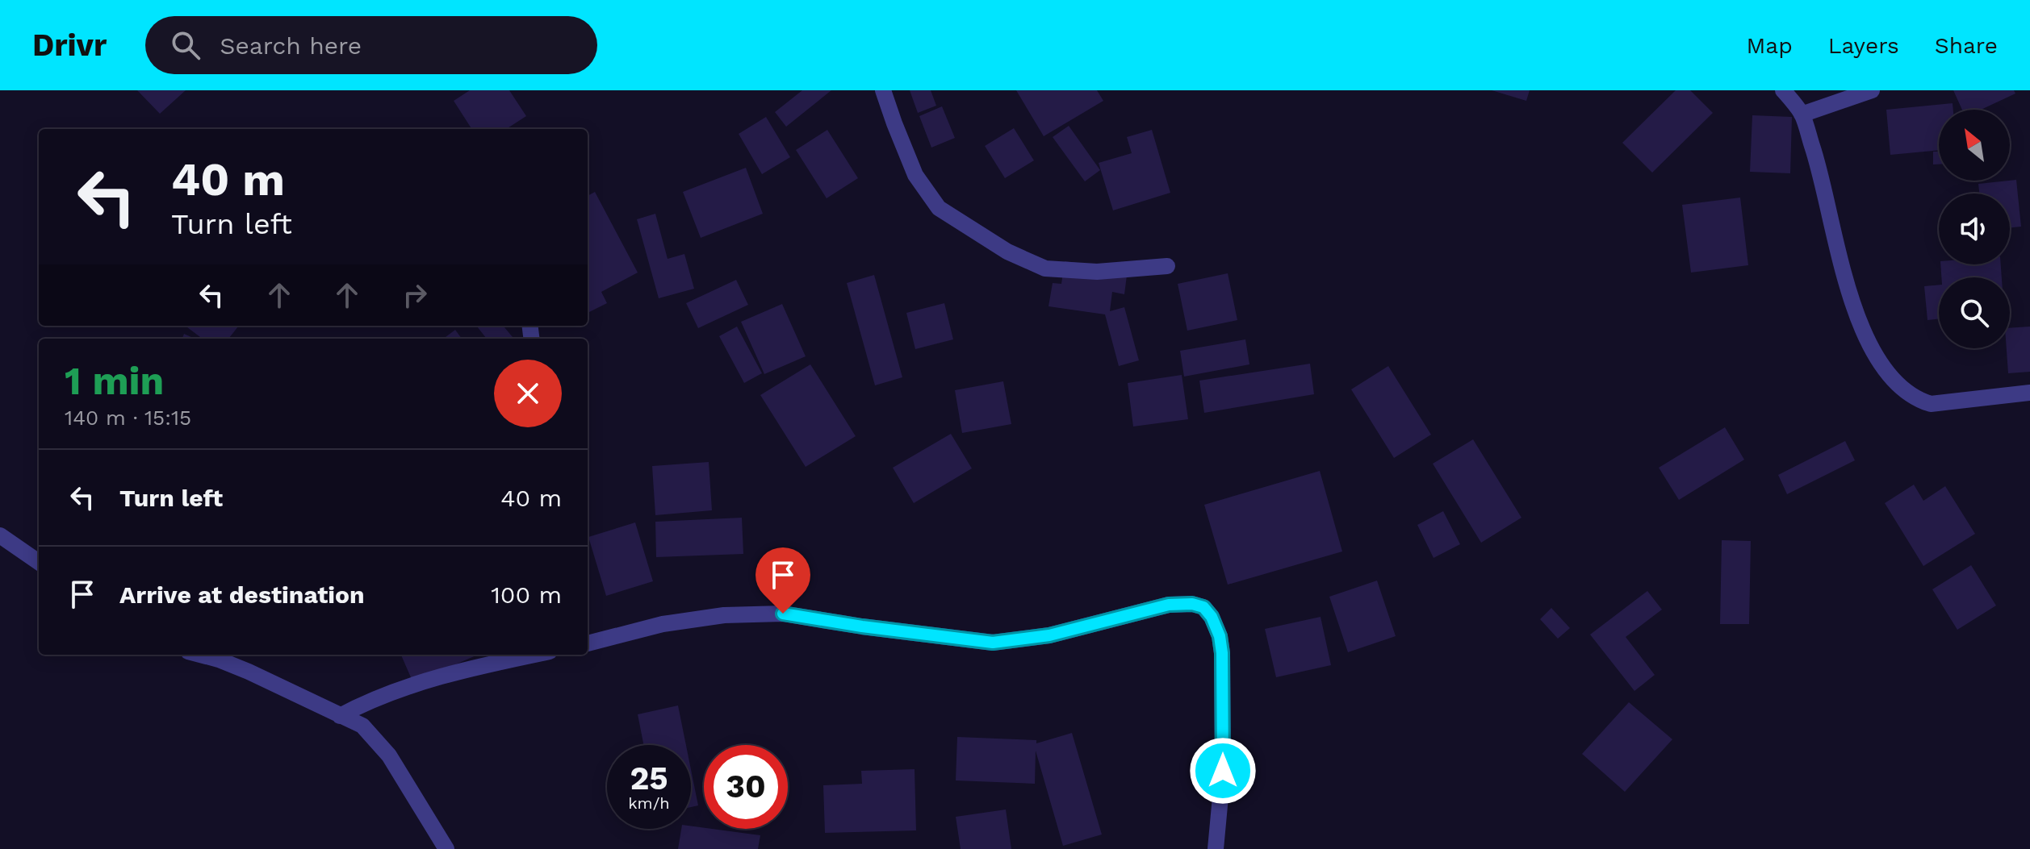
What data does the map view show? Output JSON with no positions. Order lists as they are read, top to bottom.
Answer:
{
  "north": "top left",
  "page": {
    "header": "Drivr",
    "search": "Search here",
    "nav": ["Map", "Layers", "Share"],
    "turn": ["40 m", "Turn left"],
    "heading": ["1 min", "140 m · 15:15"],
    "list": [
      {
        "name": "Turn left",
        "value": "40 m"
      },
      {
        "name": "Arrive at destination",
        "value": "100 m"
      }
    ],
    "speed": "25 km/h",
    "limit": "30"
  }
}
